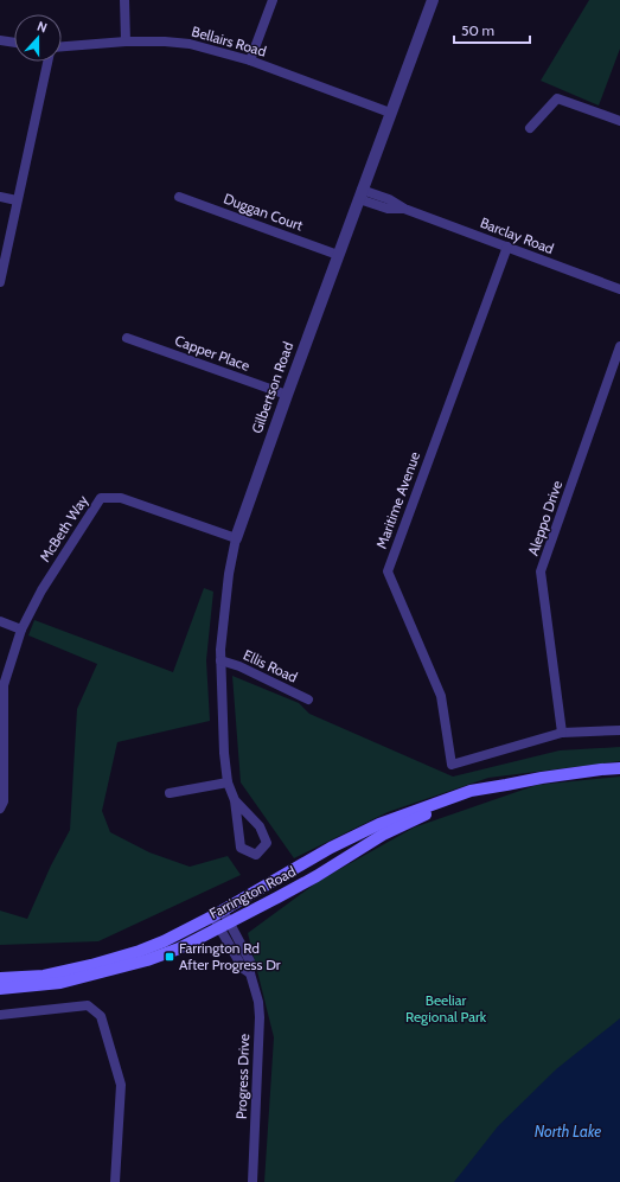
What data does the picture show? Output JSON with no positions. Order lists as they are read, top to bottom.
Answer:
{
  "streets": {
    "main road": ["Farrington Road"],
    "street": [
      "Bellairs Road",
      "Duggan Court",
      "Barclay Road",
      "Capper Place",
      "Gilbertson Road",
      "Maritime Avenue",
      "Aleppo Drive",
      "McBeth Way",
      "Ellis Road",
      "Progress Drive"
    ]
  },
  "crossings": [
    ["Bellairs Road", "Gilbertson Road"],
    ["Duggan Court", "Gilbertson Road"],
    ["Barclay Road", "Gilbertson Road"],
    ["Barclay Road", "Maritime Avenue"],
    ["Capper Place", "Gilbertson Road"],
    ["Gilbertson Road", "McBeth Way"],
    ["Gilbertson Road", "Ellis Road"],
    ["Maritime Avenue", "Aleppo Drive"],
    ["Farrington Road", "Progress Drive"]
  ],
  "water": ["North Lake"],
  "parks": ["Beeliar Regional Park"],
  "places": {
    "transit": ["Farrington Rd After Progress Dr"]
  },
  "scale_bar": "50 m",
  "north": "top"
}
